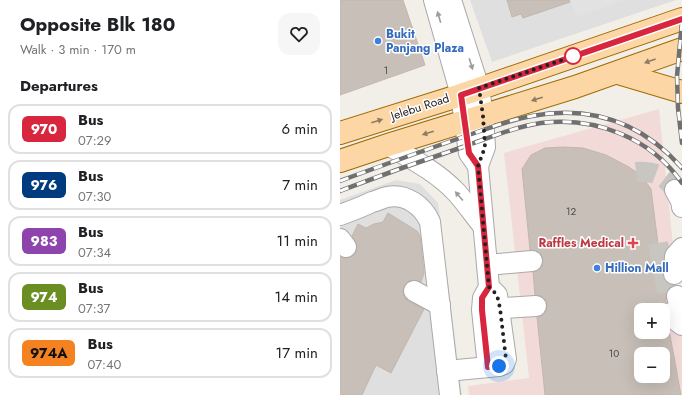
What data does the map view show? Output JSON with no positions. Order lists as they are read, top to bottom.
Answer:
{
  "streets": {
    "main road": ["Jelebu Road"]
  },
  "places": {
    "other": ["Bukit Panjang Plaza", "Hillion Mall"],
    "health": ["Raffles Medical"]
  },
  "lines": ["bus line 970"],
  "house_numbers": ["1", "12", "10"],
  "page": {
    "heading": [
      ["Opposite Blk 180", "Walk · 3 min · 170 m"],
      "Departures"
    ],
    "list": [
      {
        "mark": "970",
        "name": "Bus",
        "note": "07:29",
        "value": "6 min"
      },
      {
        "mark": "976",
        "name": "Bus",
        "note": "07:30",
        "value": "7 min"
      },
      {
        "mark": "983",
        "name": "Bus",
        "note": "07:34",
        "value": "11 min"
      },
      {
        "mark": "974",
        "name": "Bus",
        "note": "07:37",
        "value": "14 min"
      },
      {
        "mark": "974A",
        "name": "Bus",
        "note": "07:40",
        "value": "17 min"
      }
    ],
    "map_buttons": ["+", "−"]
  }
}
